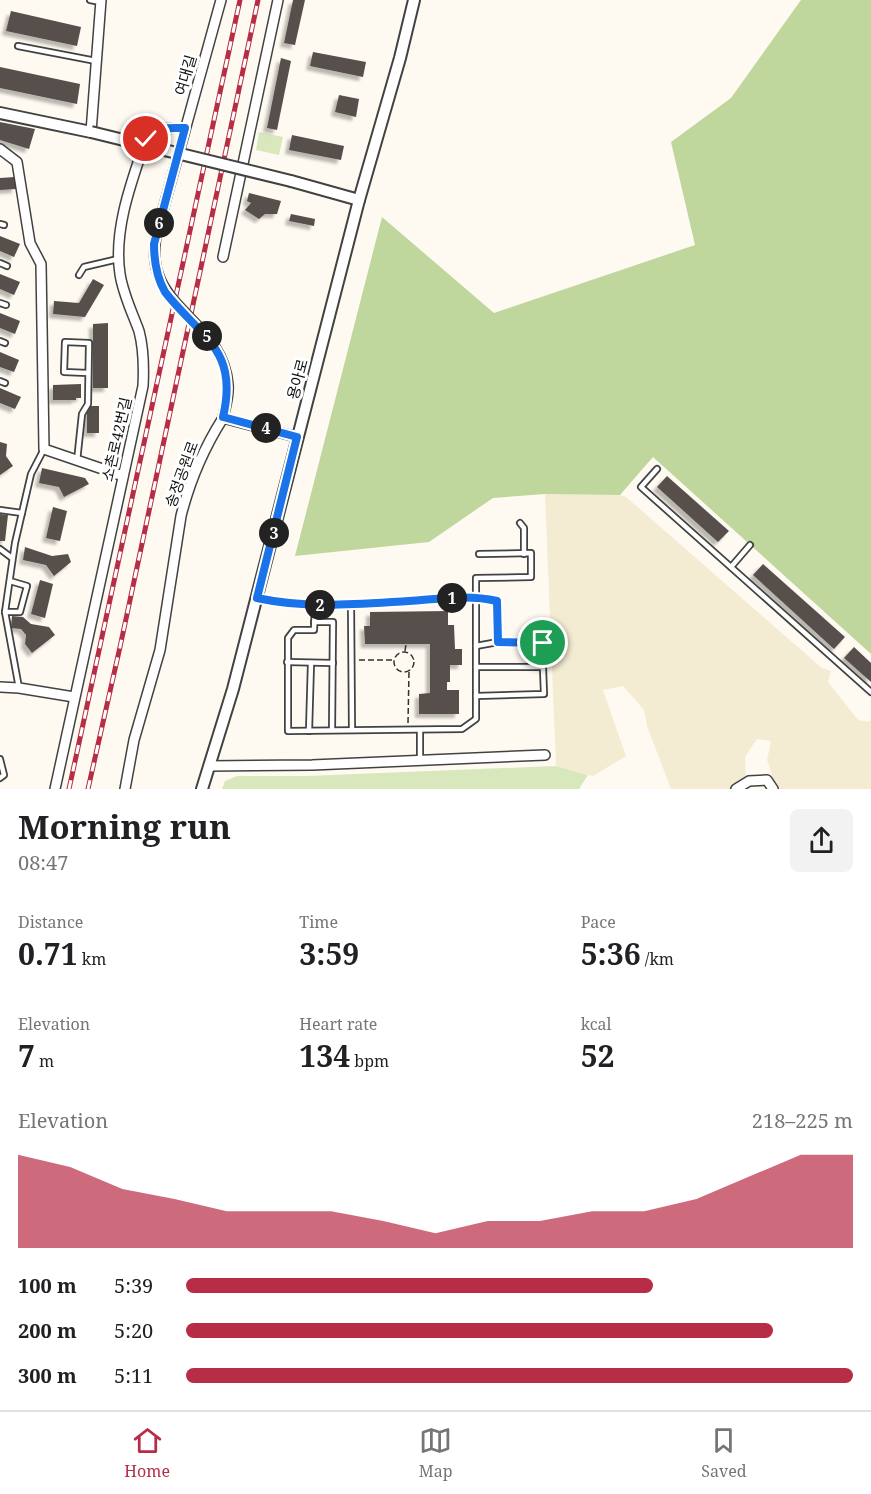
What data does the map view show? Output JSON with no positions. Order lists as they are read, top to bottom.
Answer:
{
  "streets": {
    "street": [
      "여대길",
      "용아로",
      "소촌로42번길",
      "송정공원로"
    ]
  },
  "crossings": [
    ["여대길", "소촌로42번길"],
    ["여대길", "송정공원로"]
  ],
  "page": {
    "pins": [
      "6",
      "5",
      "4",
      "3",
      "1",
      "2"
    ],
    "heading": ["Morning run", "08:47"],
    "stats": [
      ["Distance", "0.71 km"],
      ["Time", "3:59"],
      ["Pace", "5:36 /km"],
      ["Elevation", "7 m"],
      ["Heart rate", "134 bpm"],
      ["kcal", "52"]
    ],
    "chart": ["Elevation", "218–225 m"],
    "list": [
      {
        "name": "100 m",
        "note": "5:39"
      },
      {
        "name": "200 m",
        "note": "5:20"
      },
      {
        "name": "300 m",
        "note": "5:11"
      }
    ],
    "tabs": ["Home", "Map", "Saved"]
  }
}
